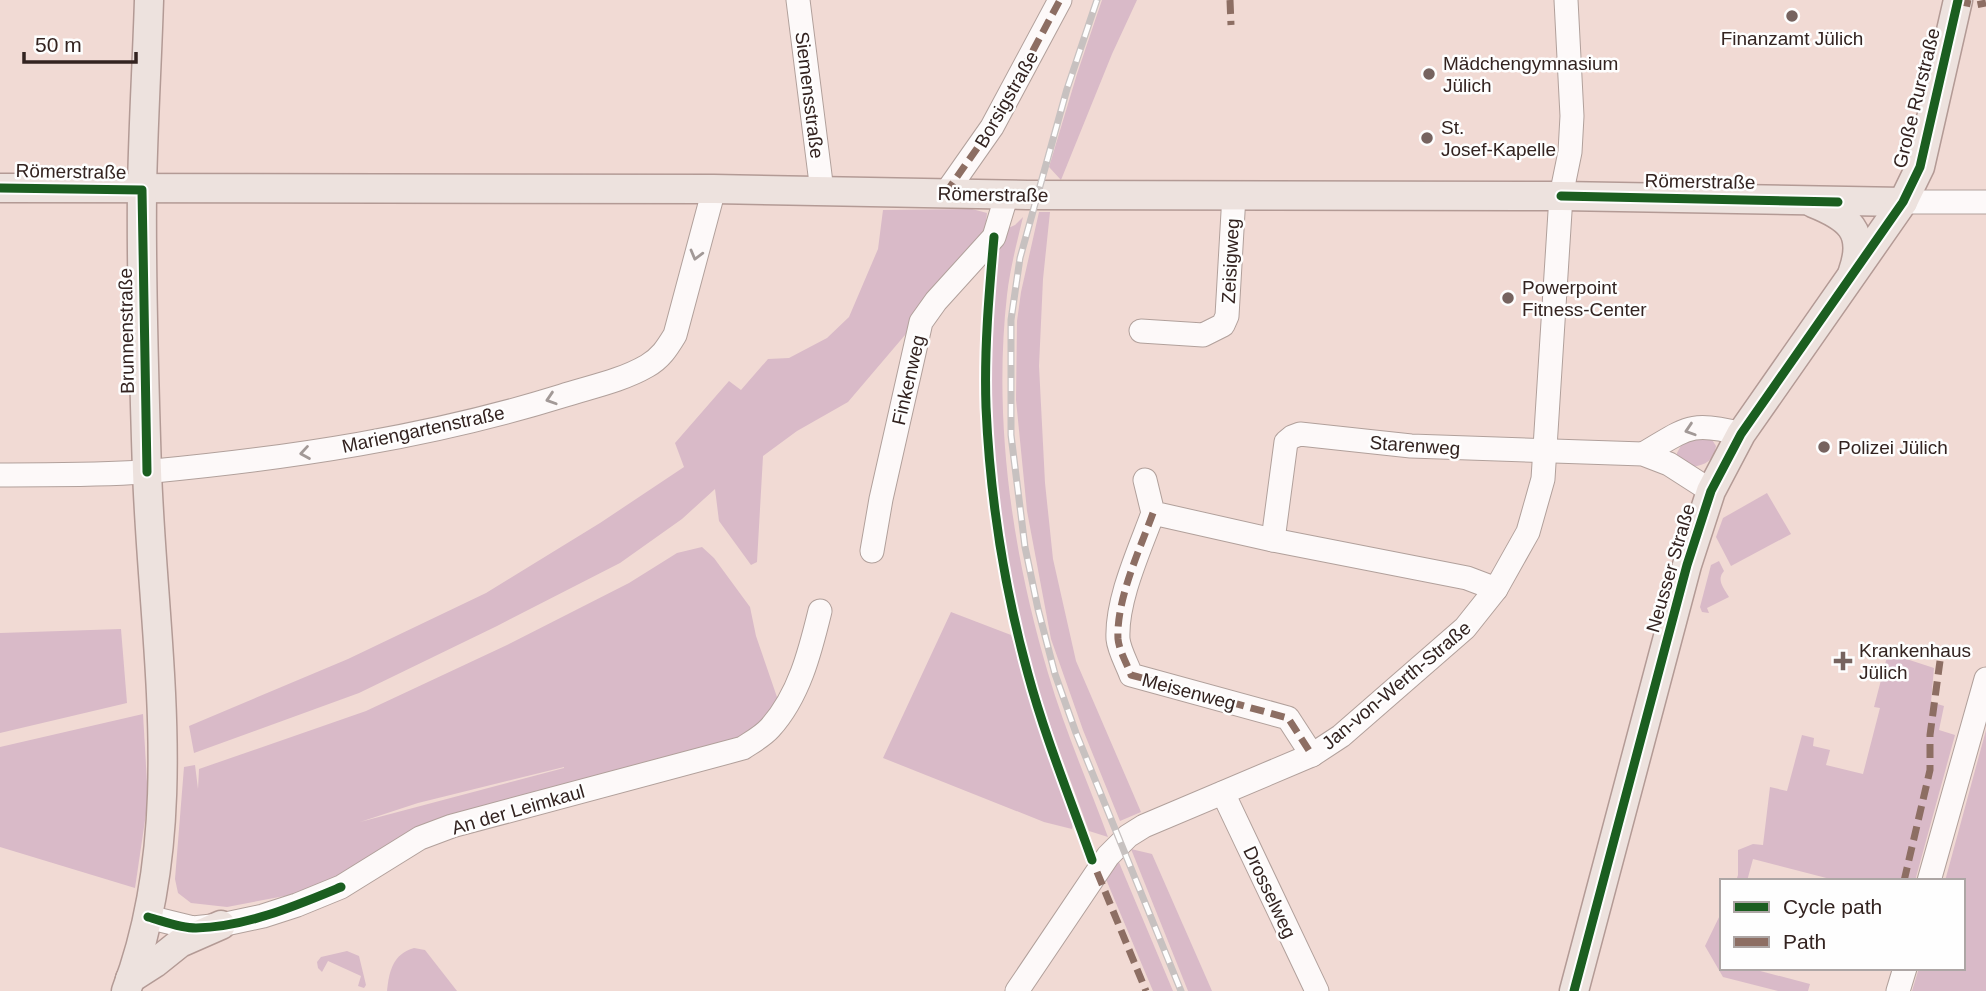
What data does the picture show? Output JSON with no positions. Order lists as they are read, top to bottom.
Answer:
{
  "streets": {
    "main road": [
      "Große Rurstraße",
      "Römerstraße",
      "Brunnenstraße",
      "Neusser Straße"
    ],
    "street": [
      "Siemensstraße",
      "Borsigstraße",
      "Zeisigweg",
      "Finkenweg",
      "Mariengartenstraße",
      "Starenweg",
      "Jan-von-Werth-Straße",
      "Meisenweg",
      "An der Leimkaul",
      "Drosselweg"
    ]
  },
  "crossings": [
    ["Siemensstraße", "Römerstraße"],
    ["Große Rurstraße", "Römerstraße"],
    ["Große Rurstraße", "Neusser Straße"],
    ["Borsigstraße", "Römerstraße"],
    ["Römerstraße", "Zeisigweg"],
    ["Römerstraße", "Brunnenstraße"],
    ["Römerstraße", "Finkenweg"],
    ["Römerstraße", "Mariengartenstraße"],
    ["Römerstraße", "Neusser Straße"],
    ["Römerstraße", "Jan-von-Werth-Straße"],
    ["Brunnenstraße", "Mariengartenstraße"],
    ["Brunnenstraße", "An der Leimkaul"],
    ["Starenweg", "Neusser Straße"],
    ["Starenweg", "Jan-von-Werth-Straße"],
    ["Neusser Straße", "Jan-von-Werth-Straße"],
    ["Jan-von-Werth-Straße", "Meisenweg"],
    ["Jan-von-Werth-Straße", "Drosselweg"]
  ],
  "one_way": ["Mariengartenstraße"],
  "places": {
    "other": [
      "Finanzamt Jülich",
      "Mädchengymnasium Jülich",
      "St. Josef-Kapelle",
      "Powerpoint Fitness-Center",
      "Polizei Jülich"
    ],
    "health": ["Krankenhaus Jülich"]
  },
  "legend": ["Cycle path", "Path"],
  "scale_bar": "50 m"
}
